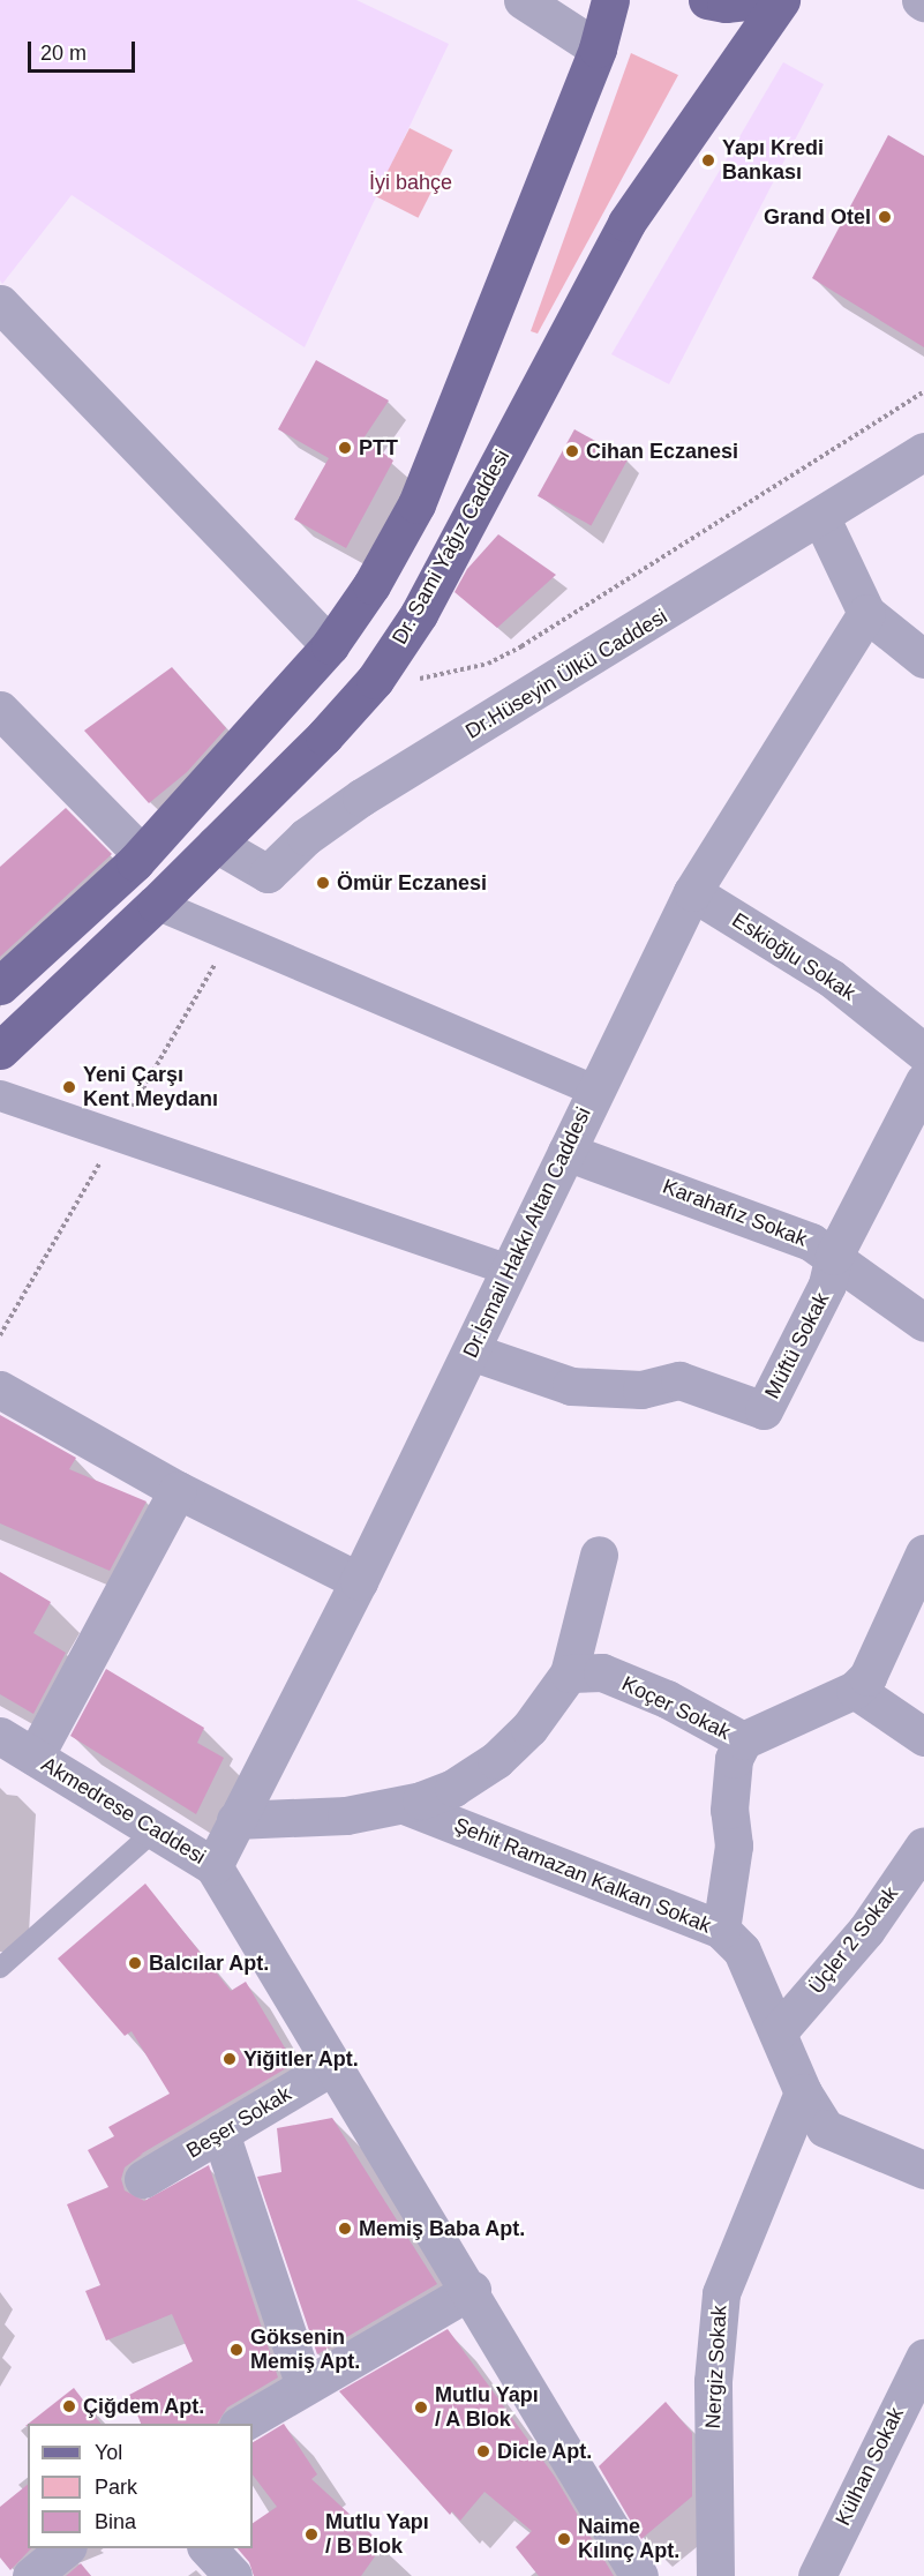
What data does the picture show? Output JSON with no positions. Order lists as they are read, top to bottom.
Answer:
{
  "streets": {
    "main road": ["Dr. Sami Yağız Caddesi"],
    "street": [
      "Dr.Hüseyin Ülkü Caddesi",
      "Eskioğlu Sokak",
      "Karahafız Sokak",
      "Dr.İsmail Hakkı Altan Caddesi",
      "Müftü Sokak",
      "Koçer Sokak",
      "Akmedrese Caddesi",
      "Şehit Ramazan Kalkan Sokak",
      "Üçler 2 Sokak",
      "Beşer Sokak",
      "Nergiz Sokak",
      "Külhan Sokak"
    ]
  },
  "crossings": [
    ["Dr. Sami Yağız Caddesi", "Dr.Hüseyin Ülkü Caddesi"],
    ["Eskioğlu Sokak", "Dr.İsmail Hakkı Altan Caddesi"],
    ["Karahafız Sokak", "Dr.İsmail Hakkı Altan Caddesi"],
    ["Karahafız Sokak", "Müftü Sokak"],
    ["Dr.İsmail Hakkı Altan Caddesi", "Müftü Sokak"],
    ["Dr.İsmail Hakkı Altan Caddesi", "Akmedrese Caddesi"],
    ["Akmedrese Caddesi", "Beşer Sokak"],
    ["Şehit Ramazan Kalkan Sokak", "Üçler 2 Sokak"],
    ["Şehit Ramazan Kalkan Sokak", "Nergiz Sokak"]
  ],
  "parks": ["İyi bahçe"],
  "places": [
    "Yapı Kredi Bankası",
    "Grand Otel",
    "PTT",
    "Cihan Eczanesi",
    "Ömür Eczanesi",
    "Yeni Çarşı Kent Meydanı",
    "Balcılar Apt.",
    "Yiğitler Apt.",
    "Memiş Baba Apt.",
    "Göksenin Memiş Apt.",
    "Çiğdem Apt.",
    "Mutlu Yapı / A Blok",
    "Dicle Apt.",
    "Mutlu Yapı / B Blok",
    "Naime Kılınç Apt."
  ],
  "legend": ["Yol", "Park", "Bina"],
  "scale_bar": "20 m"
}
